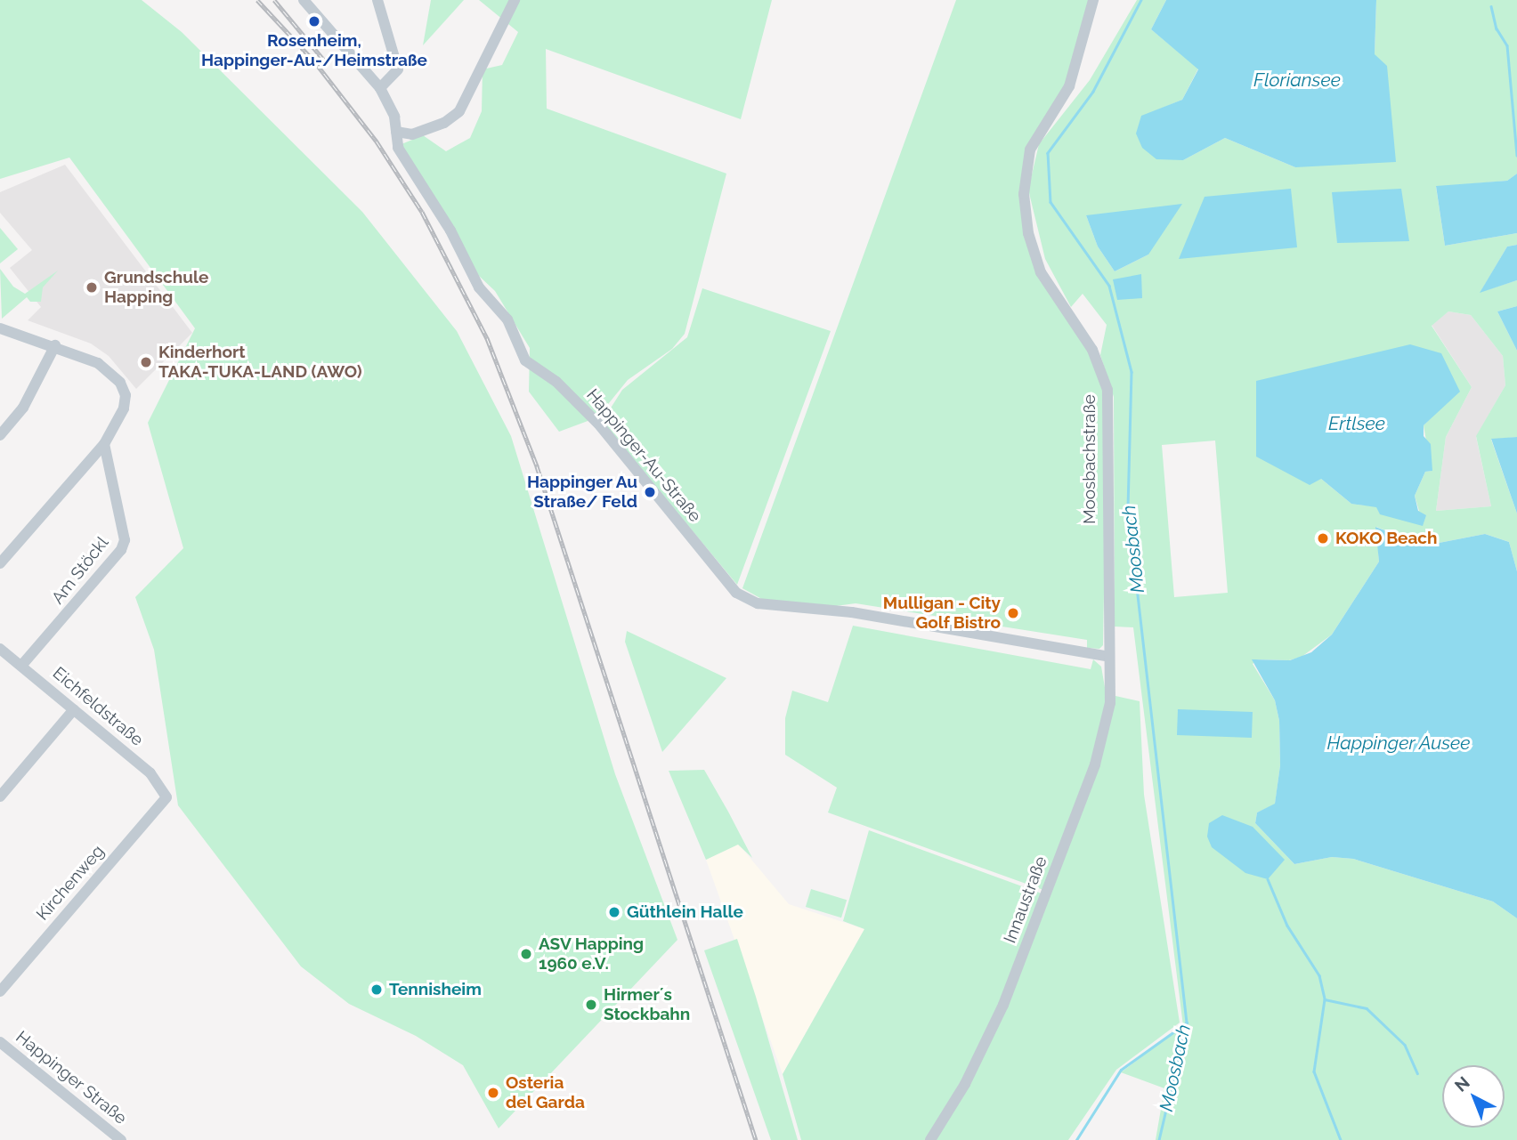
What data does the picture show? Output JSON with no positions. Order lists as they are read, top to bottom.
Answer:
{
  "streets": {
    "street": [
      "Happinger-Au-Straße",
      "Moosbachstraße",
      "Am Stöckl",
      "Eichfeldstraße",
      "Kirchenweg",
      "Innaustraße",
      "Happinger Straße"
    ]
  },
  "crossings": [
    ["Happinger-Au-Straße", "Moosbachstraße"],
    ["Happinger-Au-Straße", "Innaustraße"],
    ["Moosbachstraße", "Innaustraße"],
    ["Am Stöckl", "Eichfeldstraße"],
    ["Eichfeldstraße", "Kirchenweg"]
  ],
  "water": [
    "Floriansee",
    "Ertlsee",
    "Moosbach",
    "Happinger Ausee"
  ],
  "places": [
    "Rosenheim, Happinger-Au-/Heimstraße",
    "Grundschule Happing",
    "Kinderhort TAKA-TUKA-LAND (AWO)",
    "Happinger Au Straße/ Feld",
    "KOKO Beach",
    "Mulligan - City Golf Bistro",
    "Güthlein Halle",
    "ASV Happing 1960 e.V.",
    "Tennisheim",
    "Hirmer´s Stockbahn",
    "Osteria del Garda"
  ],
  "north": "top left"
}
